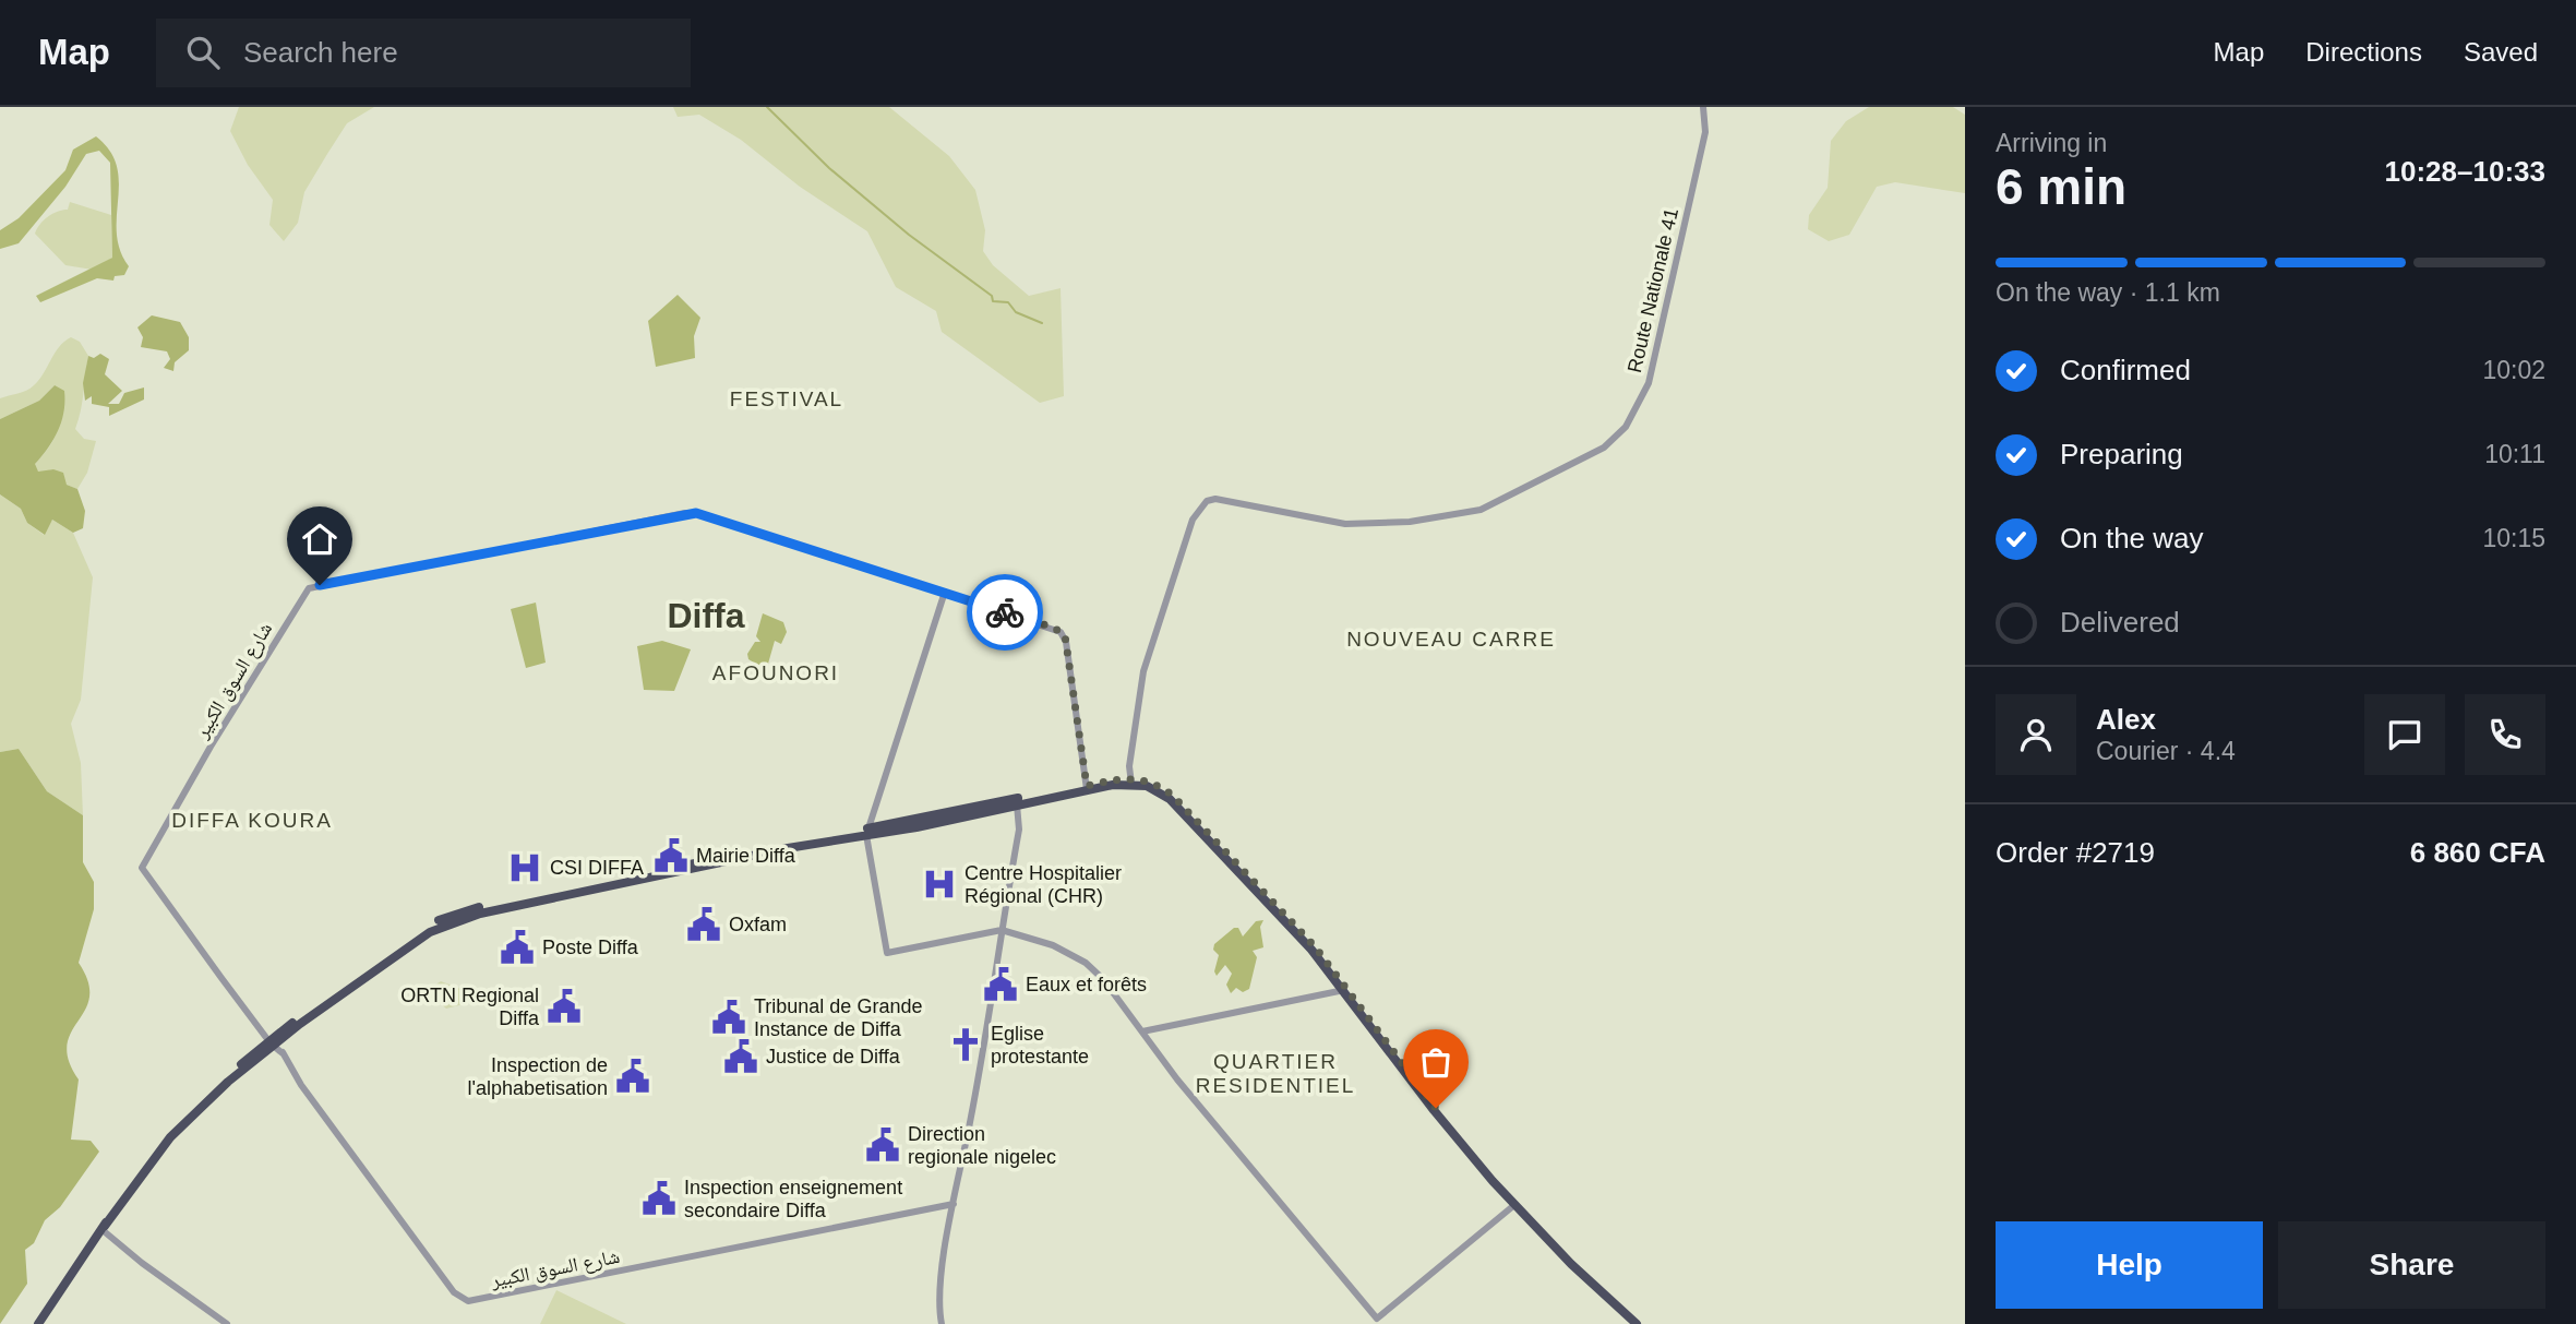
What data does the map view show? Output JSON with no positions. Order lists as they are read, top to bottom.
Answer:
{
  "streets": {
    "street": ["Route Nationale 41", "شارع السوق الكبير"]
  },
  "districts": [
    "FESTIVAL",
    "Diffa",
    "NOUVEAU CARRE",
    "AFOUNORI",
    "DIFFA KOURA",
    "QUARTIER RESIDENTIEL"
  ],
  "places": {
    "public building": [
      "Mairie Diffa",
      "Oxfam",
      "Poste Diffa",
      "Eaux et forêts",
      "ORTN Regional Diffa",
      "Tribunal de Grande Instance de Diffa",
      "Justice de Diffa",
      "Inspection de l'alphabetisation",
      "Direction regionale nigelec",
      "Inspection enseignement secondaire Diffa"
    ],
    "hospital": ["CSI DIFFA", "Centre Hospitalier Régional (CHR)"],
    "church": ["Eglise protestante"]
  },
  "page": {
    "header": "Map",
    "search": "Search here",
    "nav": ["Map", "Directions", "Saved"],
    "heading": ["6 min", "Arriving in", "10:28–10:33"],
    "panel": [
      "Alex",
      "Courier · 4.4",
      "Order #2719",
      "6 860 CFA"
    ],
    "bar": "On the way · 1.1 km",
    "list": [
      ["Confirmed", "10:02"],
      ["Preparing", "10:11"],
      ["On the way", "10:15"],
      "Delivered"
    ],
    "buttons": ["Help", "Share"]
  }
}
